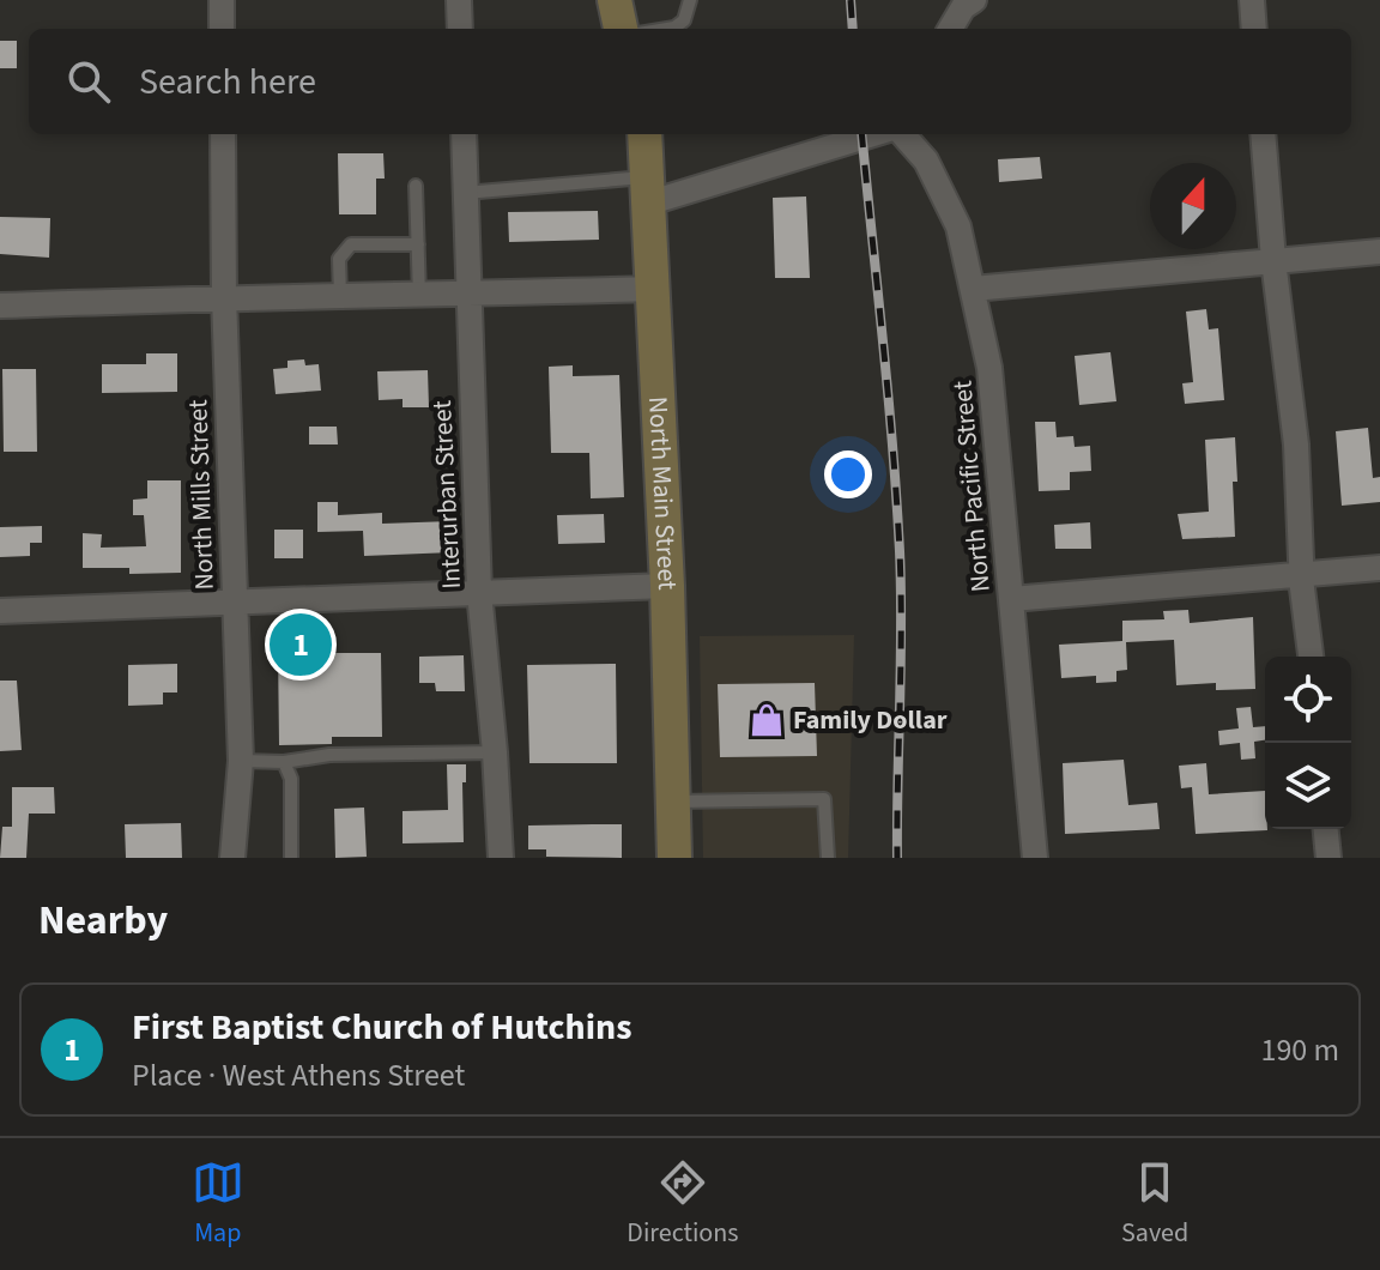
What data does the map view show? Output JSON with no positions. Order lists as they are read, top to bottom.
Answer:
{
  "streets": {
    "street": [
      "North Pacific Street",
      "North Main Street",
      "North Mills Street",
      "Interurban Street"
    ]
  },
  "places": {
    "shop": ["Family Dollar"]
  },
  "north": "top",
  "page": {
    "search": "Search here",
    "pins": "1",
    "heading": "Nearby",
    "list": [
      {
        "mark": "1",
        "name": "First Baptist Church of Hutchins",
        "note": "Place · West Athens Street",
        "value": "190 m"
      }
    ],
    "nav": ["Map", "Directions", "Saved"]
  }
}
